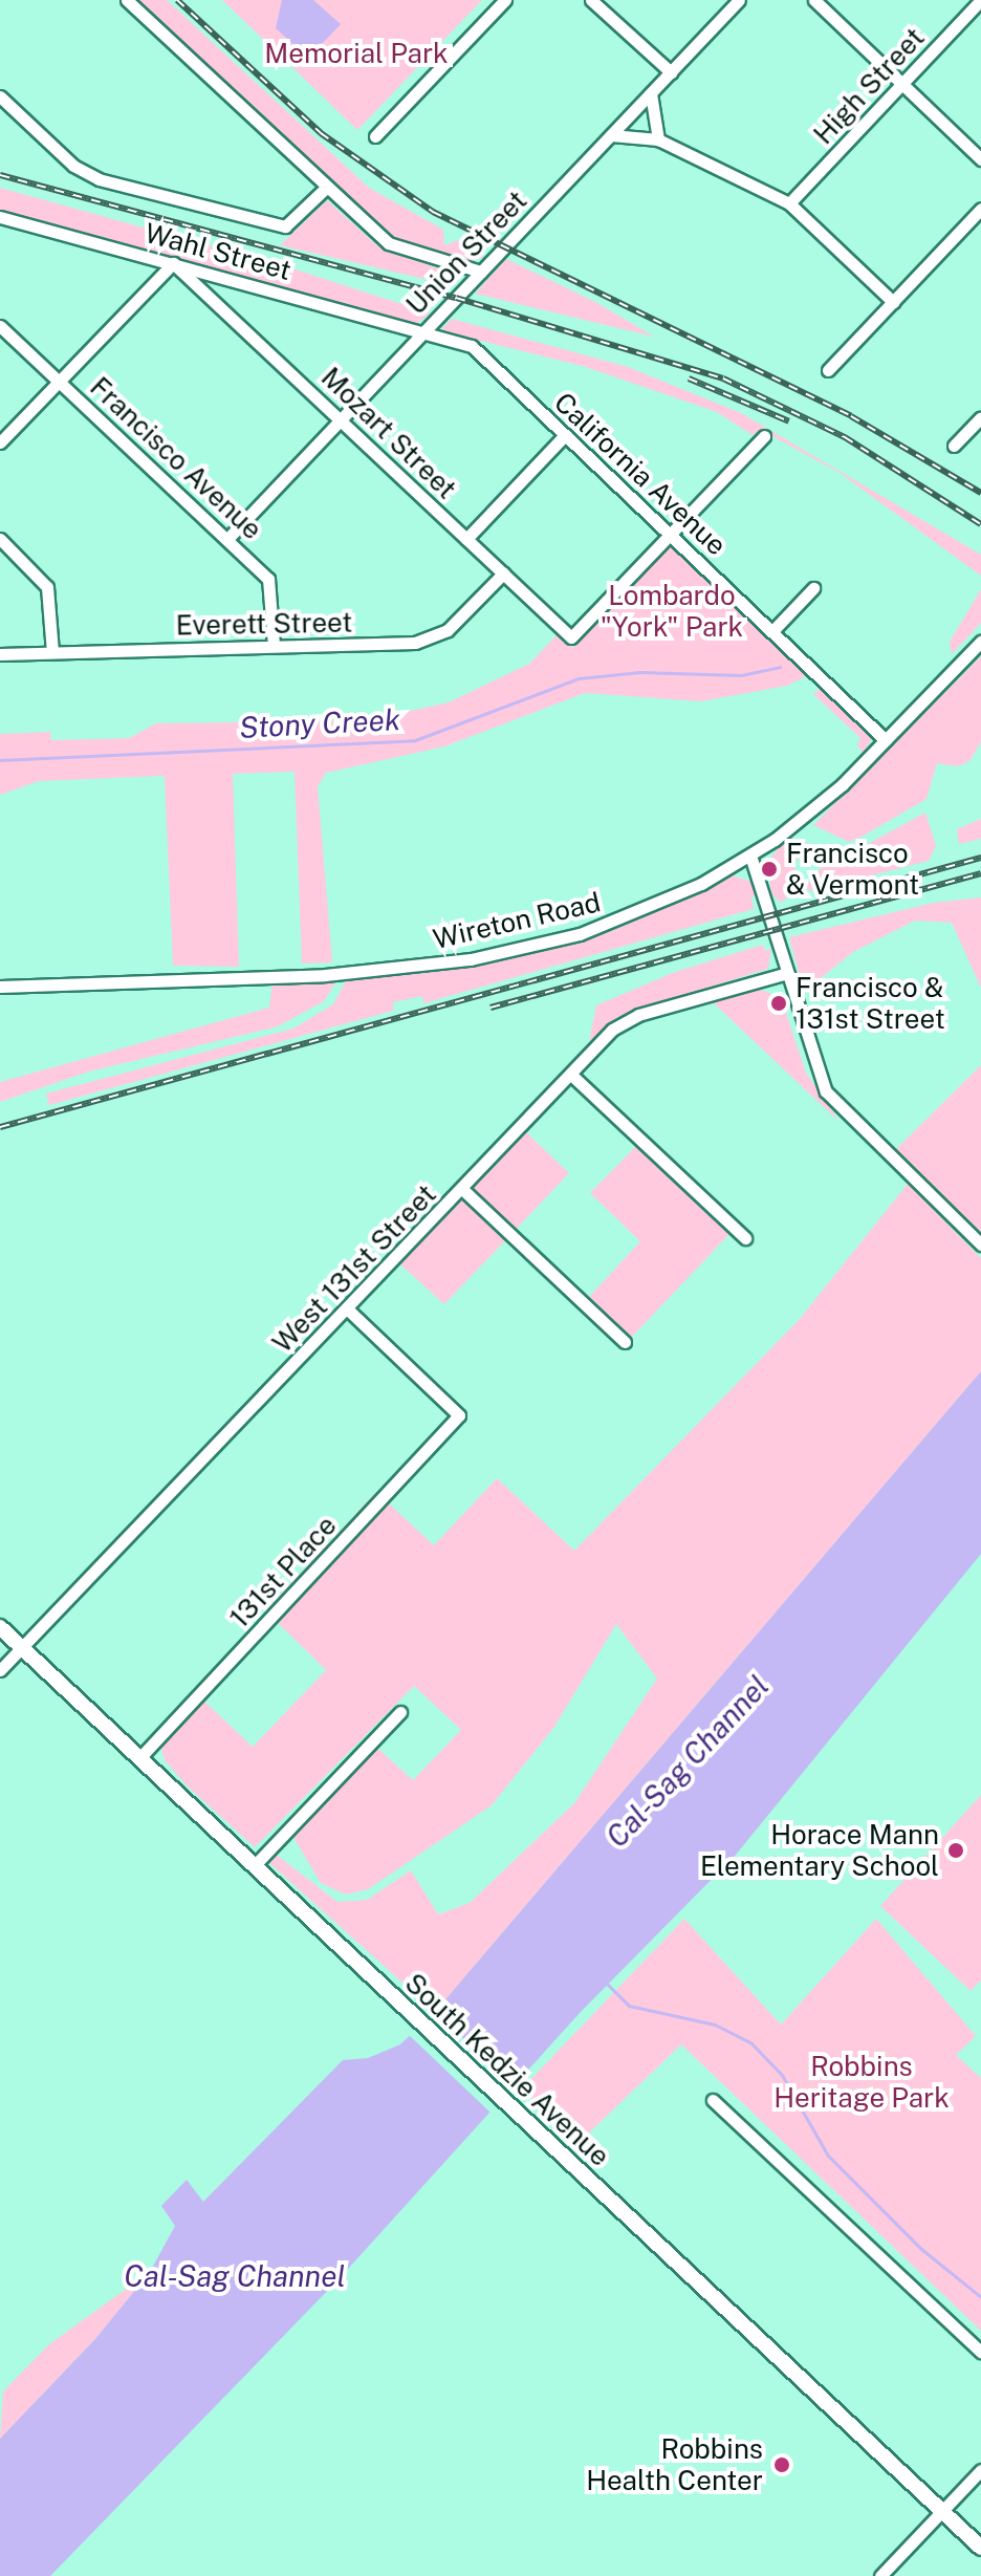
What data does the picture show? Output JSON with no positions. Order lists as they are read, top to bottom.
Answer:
{
  "streets": {
    "main road": ["South Kedzie Avenue"],
    "street": [
      "High Street",
      "Wahl Street",
      "Union Street",
      "Mozart Street",
      "Francisco Avenue",
      "California Avenue",
      "Everett Street",
      "Wireton Road",
      "West 131st Street",
      "131st Place"
    ]
  },
  "crossings": [
    ["Wahl Street", "Union Street"],
    ["Wahl Street", "Mozart Street"],
    ["Wahl Street", "California Avenue"],
    ["Union Street", "Mozart Street"],
    ["Union Street", "Francisco Avenue"],
    ["Union Street", "California Avenue"],
    ["Mozart Street", "California Avenue"],
    ["Mozart Street", "Everett Street"],
    ["Francisco Avenue", "Everett Street"],
    ["California Avenue", "Wireton Road"],
    ["West 131st Street", "131st Place"],
    ["West 131st Street", "South Kedzie Avenue"],
    ["131st Place", "South Kedzie Avenue"]
  ],
  "water": ["Stony Creek", "Cal-Sag Channel"],
  "parks": ["Memorial Park", "Lombardo \"York\" Park", "Robbins Heritage Park"],
  "places": [
    "Francisco & Vermont",
    "Francisco & 131st Street",
    "Horace Mann Elementary School",
    "Robbins Health Center"
  ]
}
